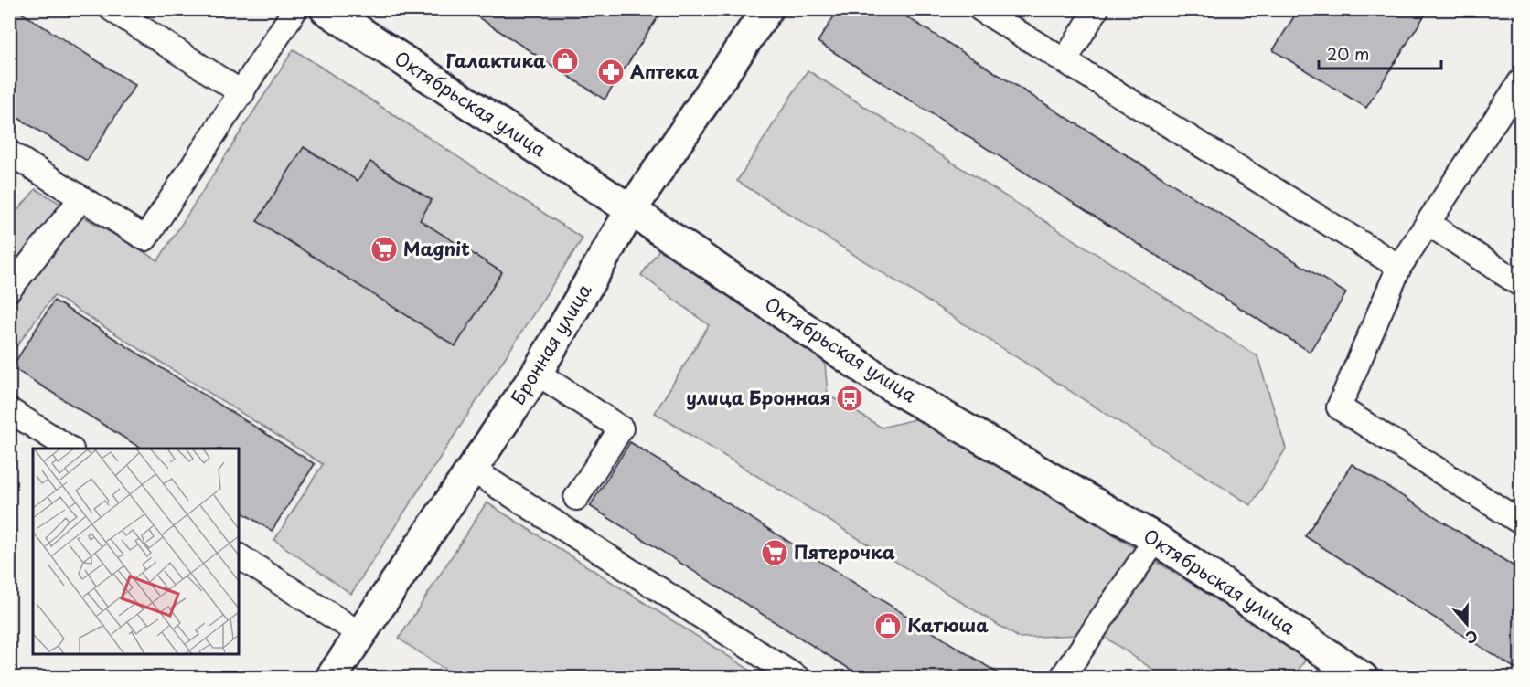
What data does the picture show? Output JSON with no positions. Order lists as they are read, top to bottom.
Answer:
{
  "streets": {
    "main road": ["Октябрьская улица", "Бронная улица"]
  },
  "crossings": [
    ["Октябрьская улица", "Бронная улица"]
  ],
  "places": {
    "shop": ["Галактика", "Катюша"],
    "pharmacy": ["Аптека"],
    "supermarket": ["Magnit", "Пятерочка"],
    "bus stop": ["улица Бронная"]
  },
  "scale_bar": "20 m",
  "north": "bottom"
}
